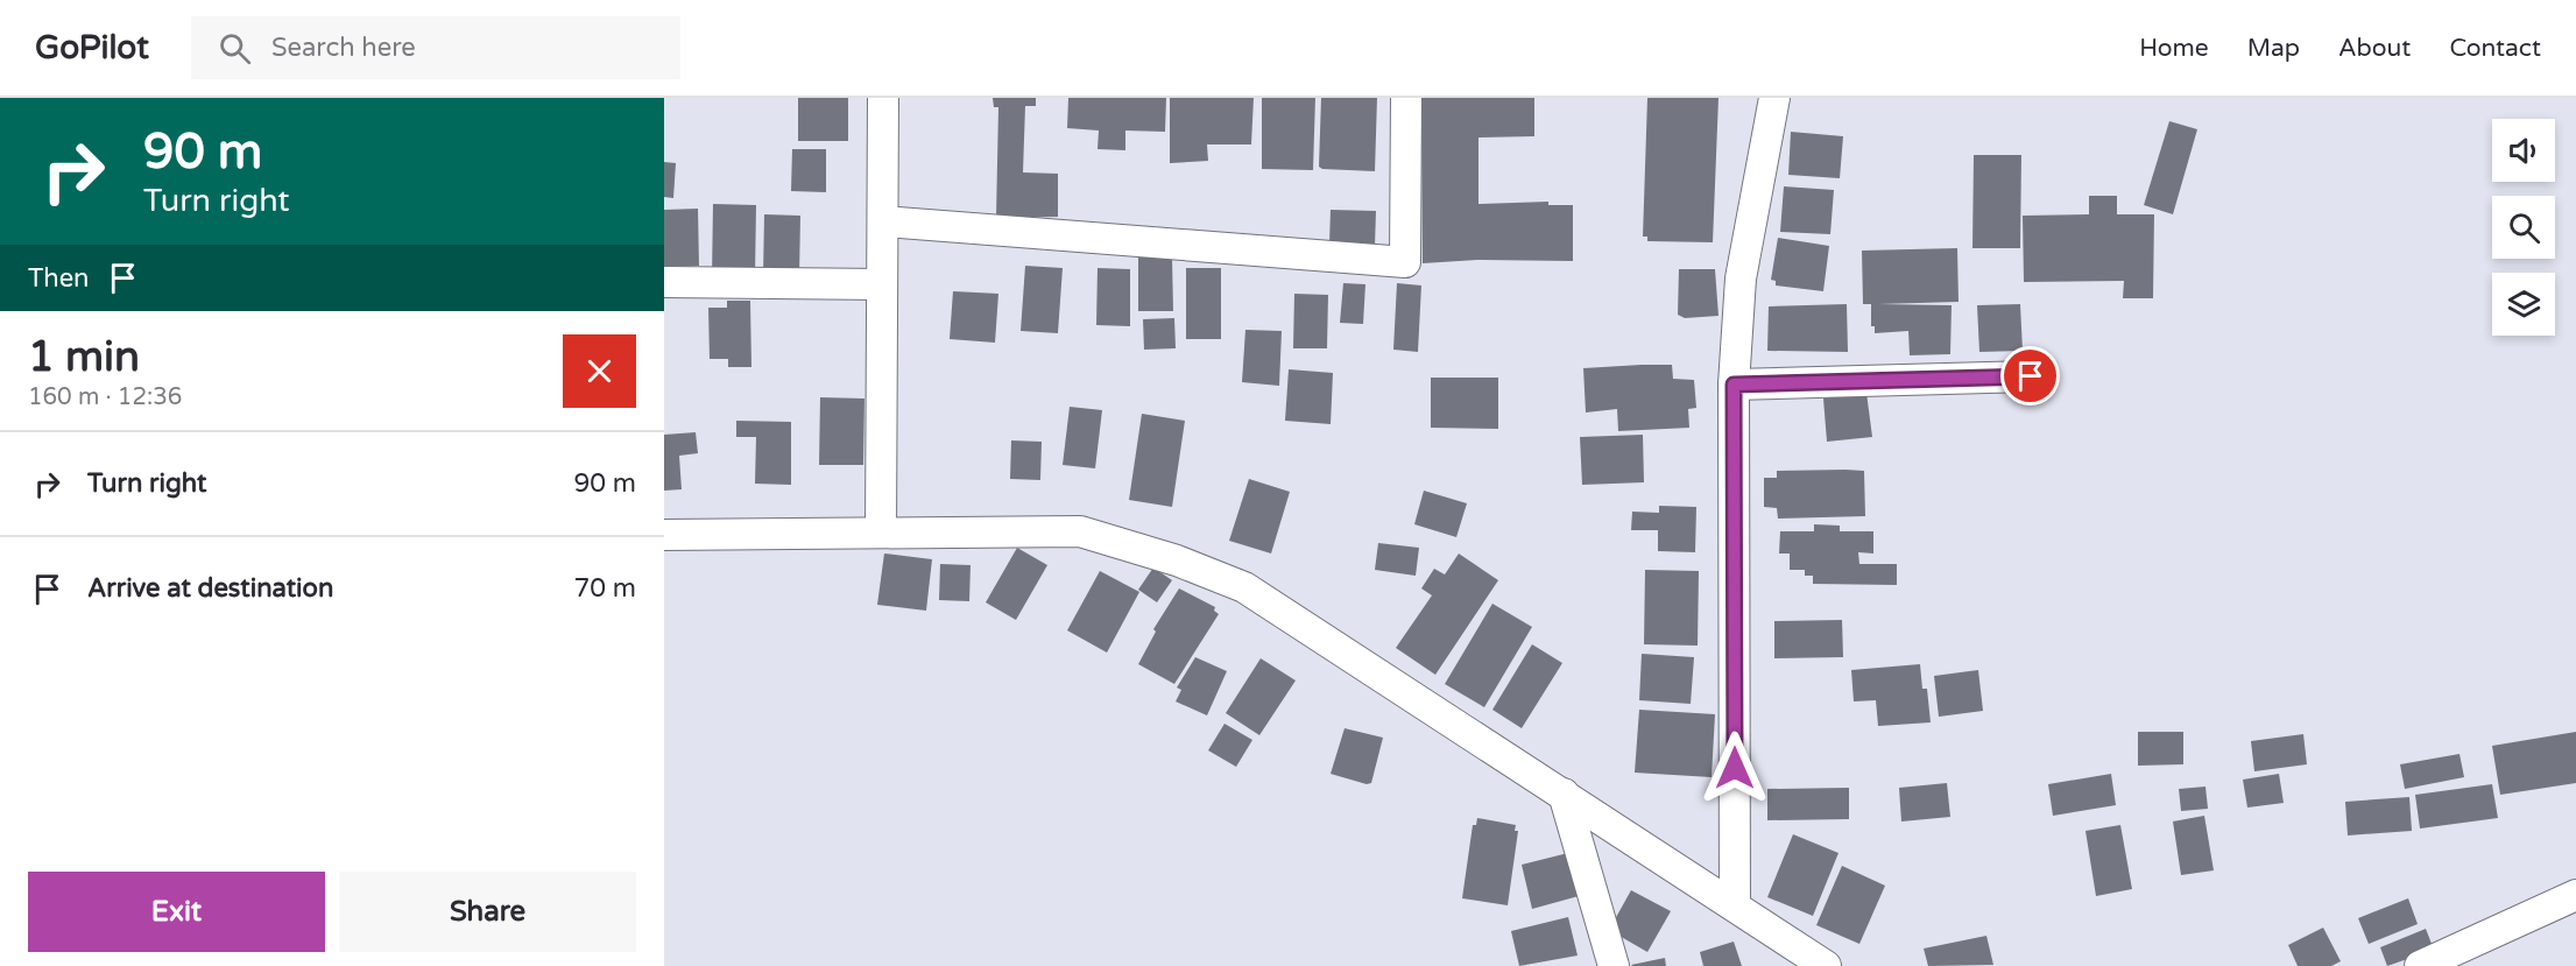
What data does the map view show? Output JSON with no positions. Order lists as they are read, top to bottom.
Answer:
{
  "page": {
    "header": "GoPilot",
    "search": "Search here",
    "nav": [
      "Home",
      "Map",
      "About",
      "Contact"
    ],
    "turn": ["90 m", "Turn right"],
    "then": "Then",
    "heading": ["1 min", "160 m · 12:36"],
    "list": [
      {
        "name": "Turn right",
        "value": "90 m"
      },
      {
        "name": "Arrive at destination",
        "value": "70 m"
      }
    ],
    "buttons": ["Exit", "Share"]
  }
}
